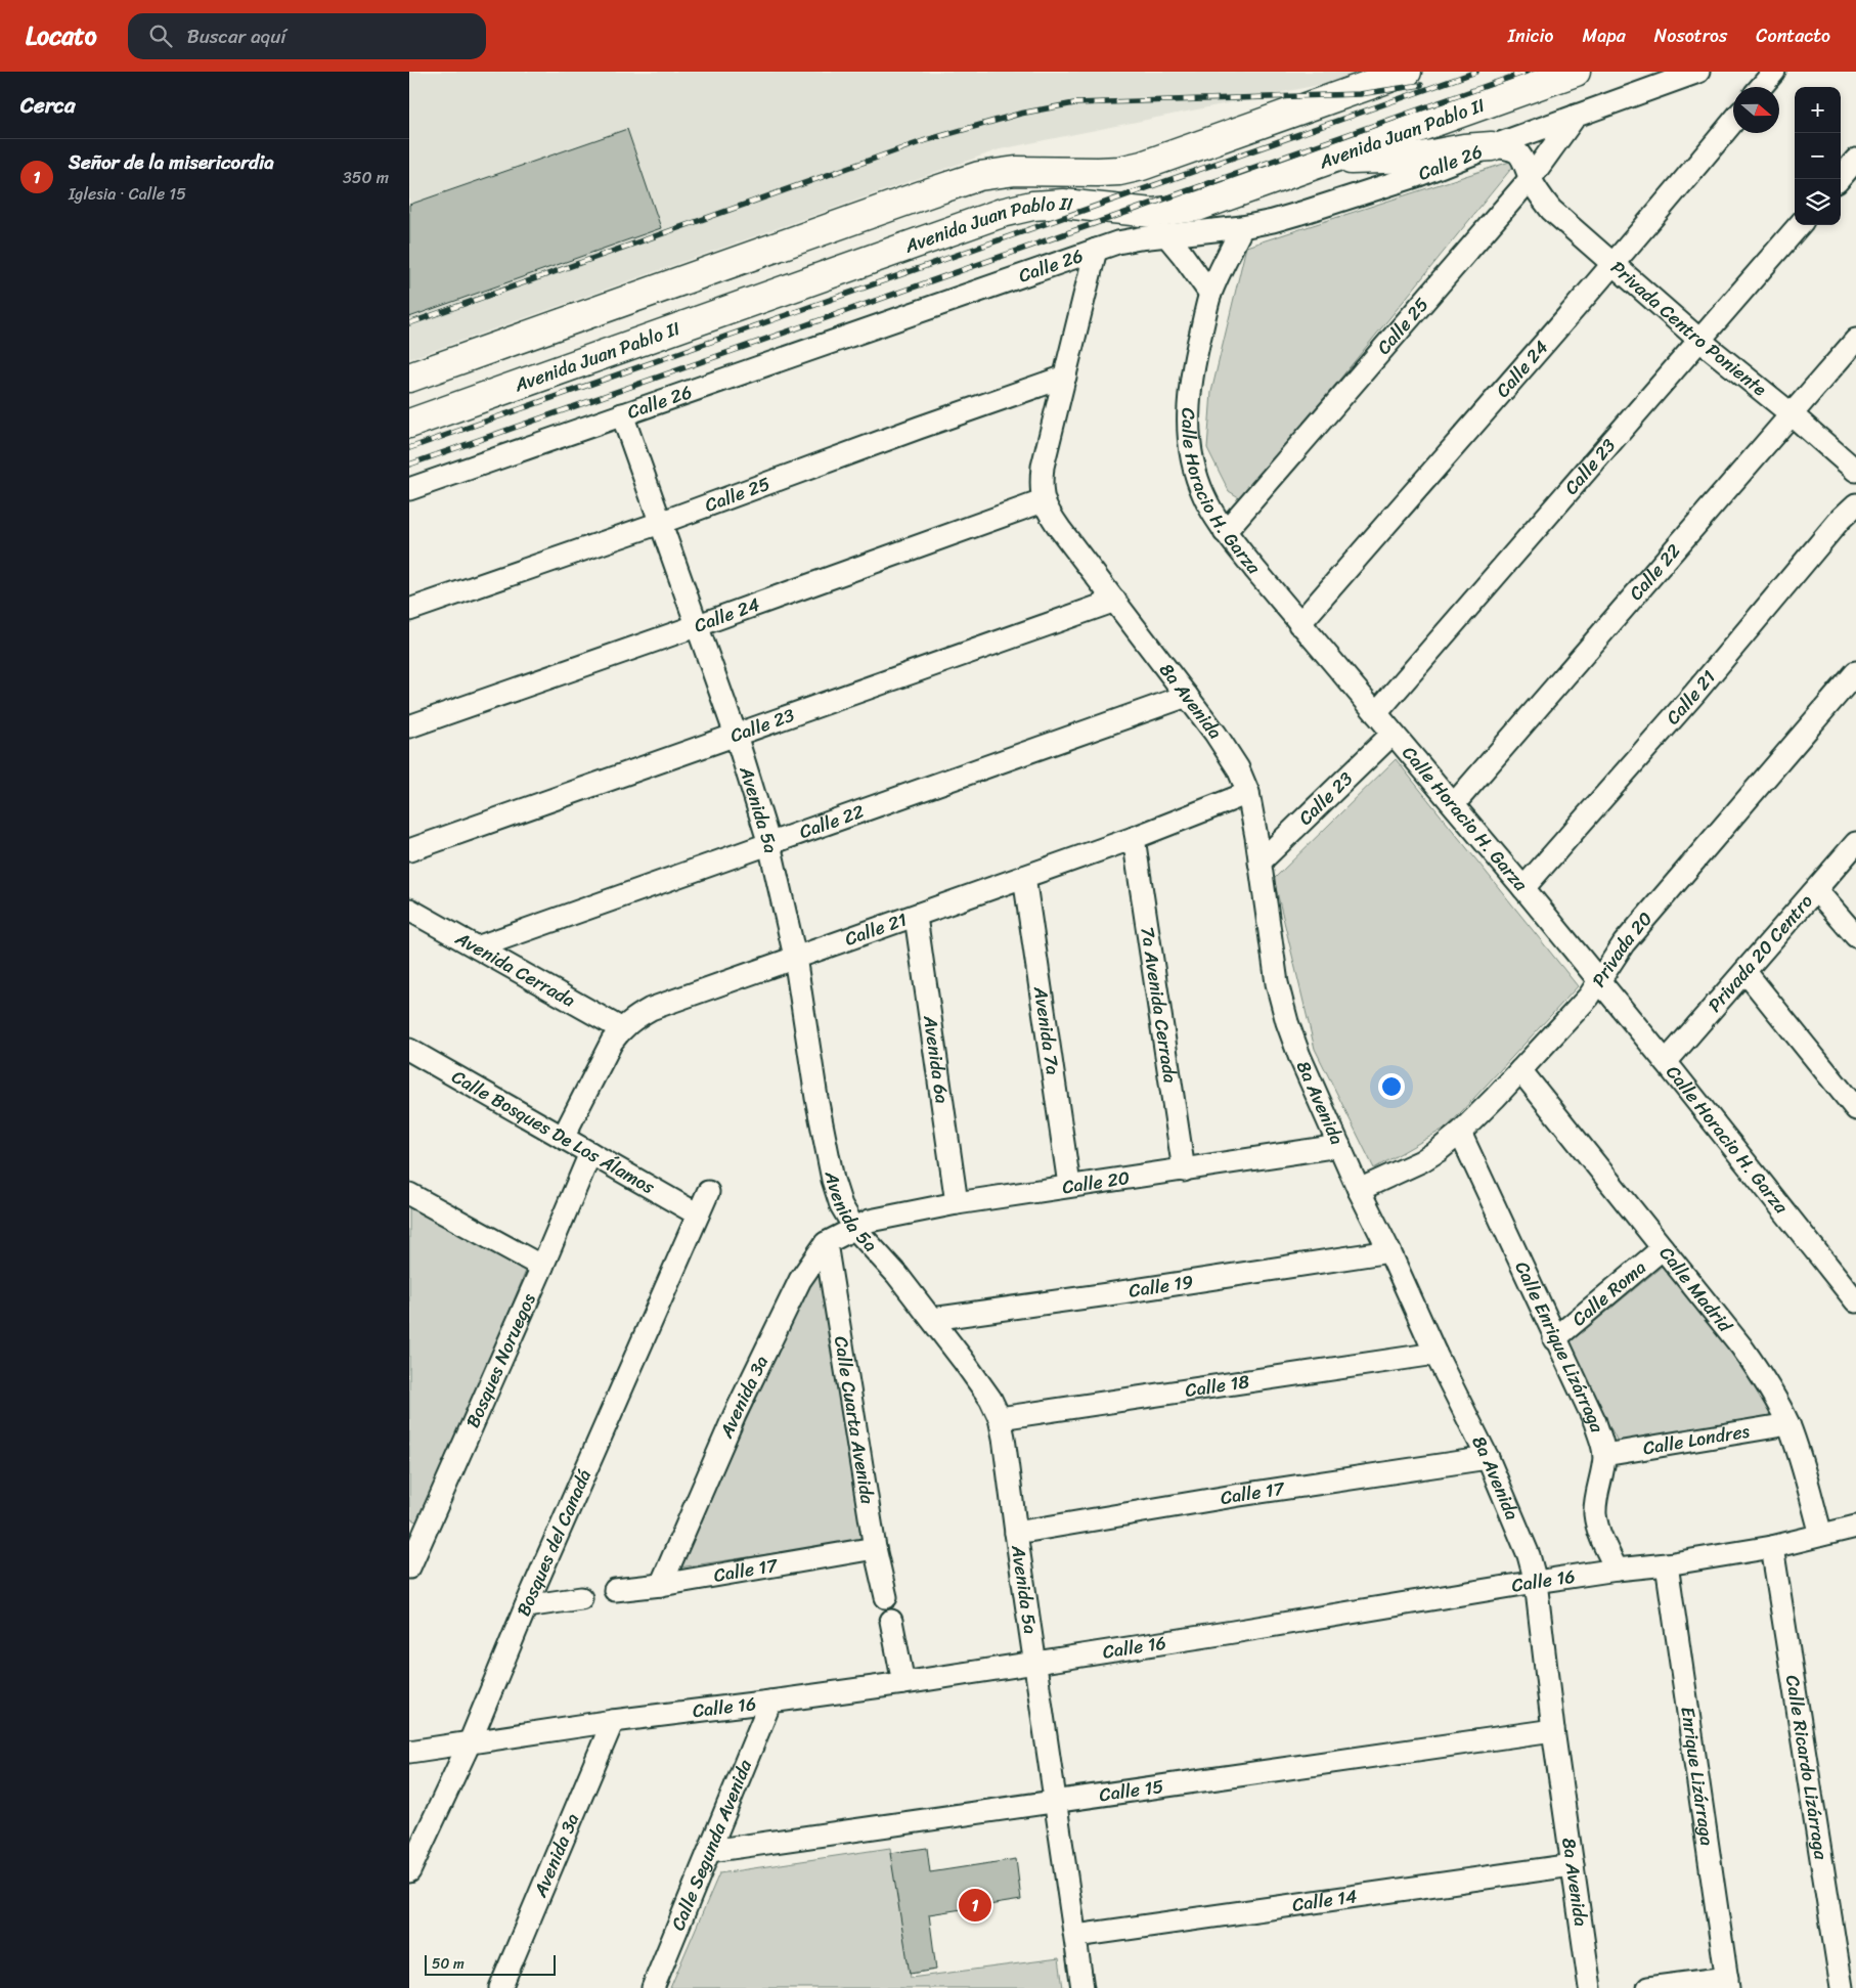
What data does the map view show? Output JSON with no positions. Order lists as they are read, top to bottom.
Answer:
{
  "streets": {
    "main road": ["Avenida Juan Pablo II"],
    "street": [
      "Calle 26",
      "Calle 25",
      "Privada Centro Poniente",
      "Calle 24",
      "Calle 23",
      "Calle Horacio H. Garza",
      "Calle 22",
      "Calle 21",
      "8a Avenida",
      "Avenida 5a",
      "Privada 20",
      "Privada 20 Centro",
      "Avenida Cerrada",
      "7a Avenida Cerrada",
      "Avenida 7a",
      "Avenida 6a",
      "Calle Bosques De Los Álamos",
      "Calle 20",
      "Calle 19",
      "Calle Madrid",
      "Calle Roma",
      "Calle Enrique Lizárraga",
      "Bosques Noruegos",
      "Calle 18",
      "Avenida 3a",
      "Calle Cuarta Avenida",
      "Calle Londres",
      "Calle 17",
      "Bosques del Canadá",
      "Calle 16",
      "Calle Ricardo Lizárraga",
      "Enrique Lizárraga",
      "Calle 15",
      "Calle Segunda Avenida",
      "Calle 14"
    ]
  },
  "crossings": [
    ["Calle 26", "Calle 25"],
    ["Calle 26", "Privada Centro Poniente"],
    ["Calle 26", "Calle Horacio H. Garza"],
    ["Calle 26", "8a Avenida"],
    ["Calle 26", "Avenida 5a"],
    ["Calle 25", "Privada Centro Poniente"],
    ["Calle 25", "Calle Horacio H. Garza"],
    ["Calle 25", "8a Avenida"],
    ["Calle 25", "Avenida 5a"],
    ["Privada Centro Poniente", "Calle 24"],
    ["Privada Centro Poniente", "Calle 23"],
    ["Privada Centro Poniente", "Calle 22"],
    ["Calle 24", "Calle Horacio H. Garza"],
    ["Calle 24", "8a Avenida"],
    ["Calle 24", "Avenida 5a"],
    ["Calle 23", "Calle Horacio H. Garza"],
    ["Calle 23", "8a Avenida"],
    ["Calle 23", "Avenida 5a"],
    ["Calle Horacio H. Garza", "Calle 22"],
    ["Calle Horacio H. Garza", "Calle 21"],
    ["Calle Horacio H. Garza", "Privada 20"],
    ["Calle Horacio H. Garza", "Privada 20 Centro"],
    ["Calle 22", "8a Avenida"],
    ["Calle 22", "Avenida 5a"],
    ["Calle 22", "Avenida Cerrada"],
    ["Calle 21", "8a Avenida"],
    ["Calle 21", "Avenida 5a"],
    ["Calle 21", "Avenida Cerrada"],
    ["Calle 21", "7a Avenida Cerrada"],
    ["Calle 21", "Avenida 7a"],
    ["Calle 21", "Avenida 6a"],
    ["Calle 21", "Calle Bosques De Los Álamos"],
    ["8a Avenida", "Privada 20"],
    ["8a Avenida", "Calle 20"],
    ["8a Avenida", "Calle 19"],
    ["8a Avenida", "Calle 18"],
    ["8a Avenida", "Calle 17"],
    ["8a Avenida", "Calle 16"],
    ["8a Avenida", "Calle 15"],
    ["8a Avenida", "Calle 14"],
    ["Avenida 5a", "Calle 20"],
    ["Avenida 5a", "Calle 19"],
    ["Avenida 5a", "Calle 18"],
    ["Avenida 5a", "Avenida 3a"],
    ["Avenida 5a", "Calle 17"],
    ["Avenida 5a", "Calle 16"],
    ["Avenida 5a", "Calle 15"],
    ["Avenida 5a", "Calle 14"],
    ["Privada 20", "Calle Madrid"],
    ["Privada 20", "Calle Enrique Lizárraga"],
    ["7a Avenida Cerrada", "Calle 20"],
    ["Avenida 7a", "Calle 20"],
    ["Avenida 6a", "Calle 20"],
    ["Calle Bosques De Los Álamos", "Bosques Noruegos"],
    ["Calle Bosques De Los Álamos", "Bosques del Canadá"],
    ["Calle 20", "Avenida 3a"],
    ["Calle Madrid", "Calle Roma"],
    ["Calle Madrid", "Calle Londres"],
    ["Calle Madrid", "Calle 16"],
    ["Calle Roma", "Calle Enrique Lizárraga"],
    ["Calle Enrique Lizárraga", "Calle Londres"],
    ["Calle Enrique Lizárraga", "Calle 16"],
    ["Avenida 3a", "Calle Cuarta Avenida"],
    ["Avenida 3a", "Calle 17"],
    ["Avenida 3a", "Calle 16"],
    ["Calle Cuarta Avenida", "Calle 17"],
    ["Bosques del Canadá", "Calle 16"],
    ["Calle 16", "Calle Ricardo Lizárraga"],
    ["Calle 16", "Enrique Lizárraga"],
    ["Calle 16", "Calle Segunda Avenida"],
    ["Calle 15", "Calle Segunda Avenida"]
  ],
  "scale_bar": "50 m",
  "north": "right",
  "page": {
    "header": "Locato",
    "search": "Buscar aquí",
    "nav": [
      "Inicio",
      "Mapa",
      "Nosotros",
      "Contacto"
    ],
    "heading": "Cerca",
    "map_buttons": ["+", "−"],
    "list": [
      {
        "mark": "1",
        "name": "Señor de la misericordia",
        "note": "Iglesia · Calle 15",
        "value": "350 m"
      }
    ],
    "pins": "1",
    "scale": "50 m"
  }
}
